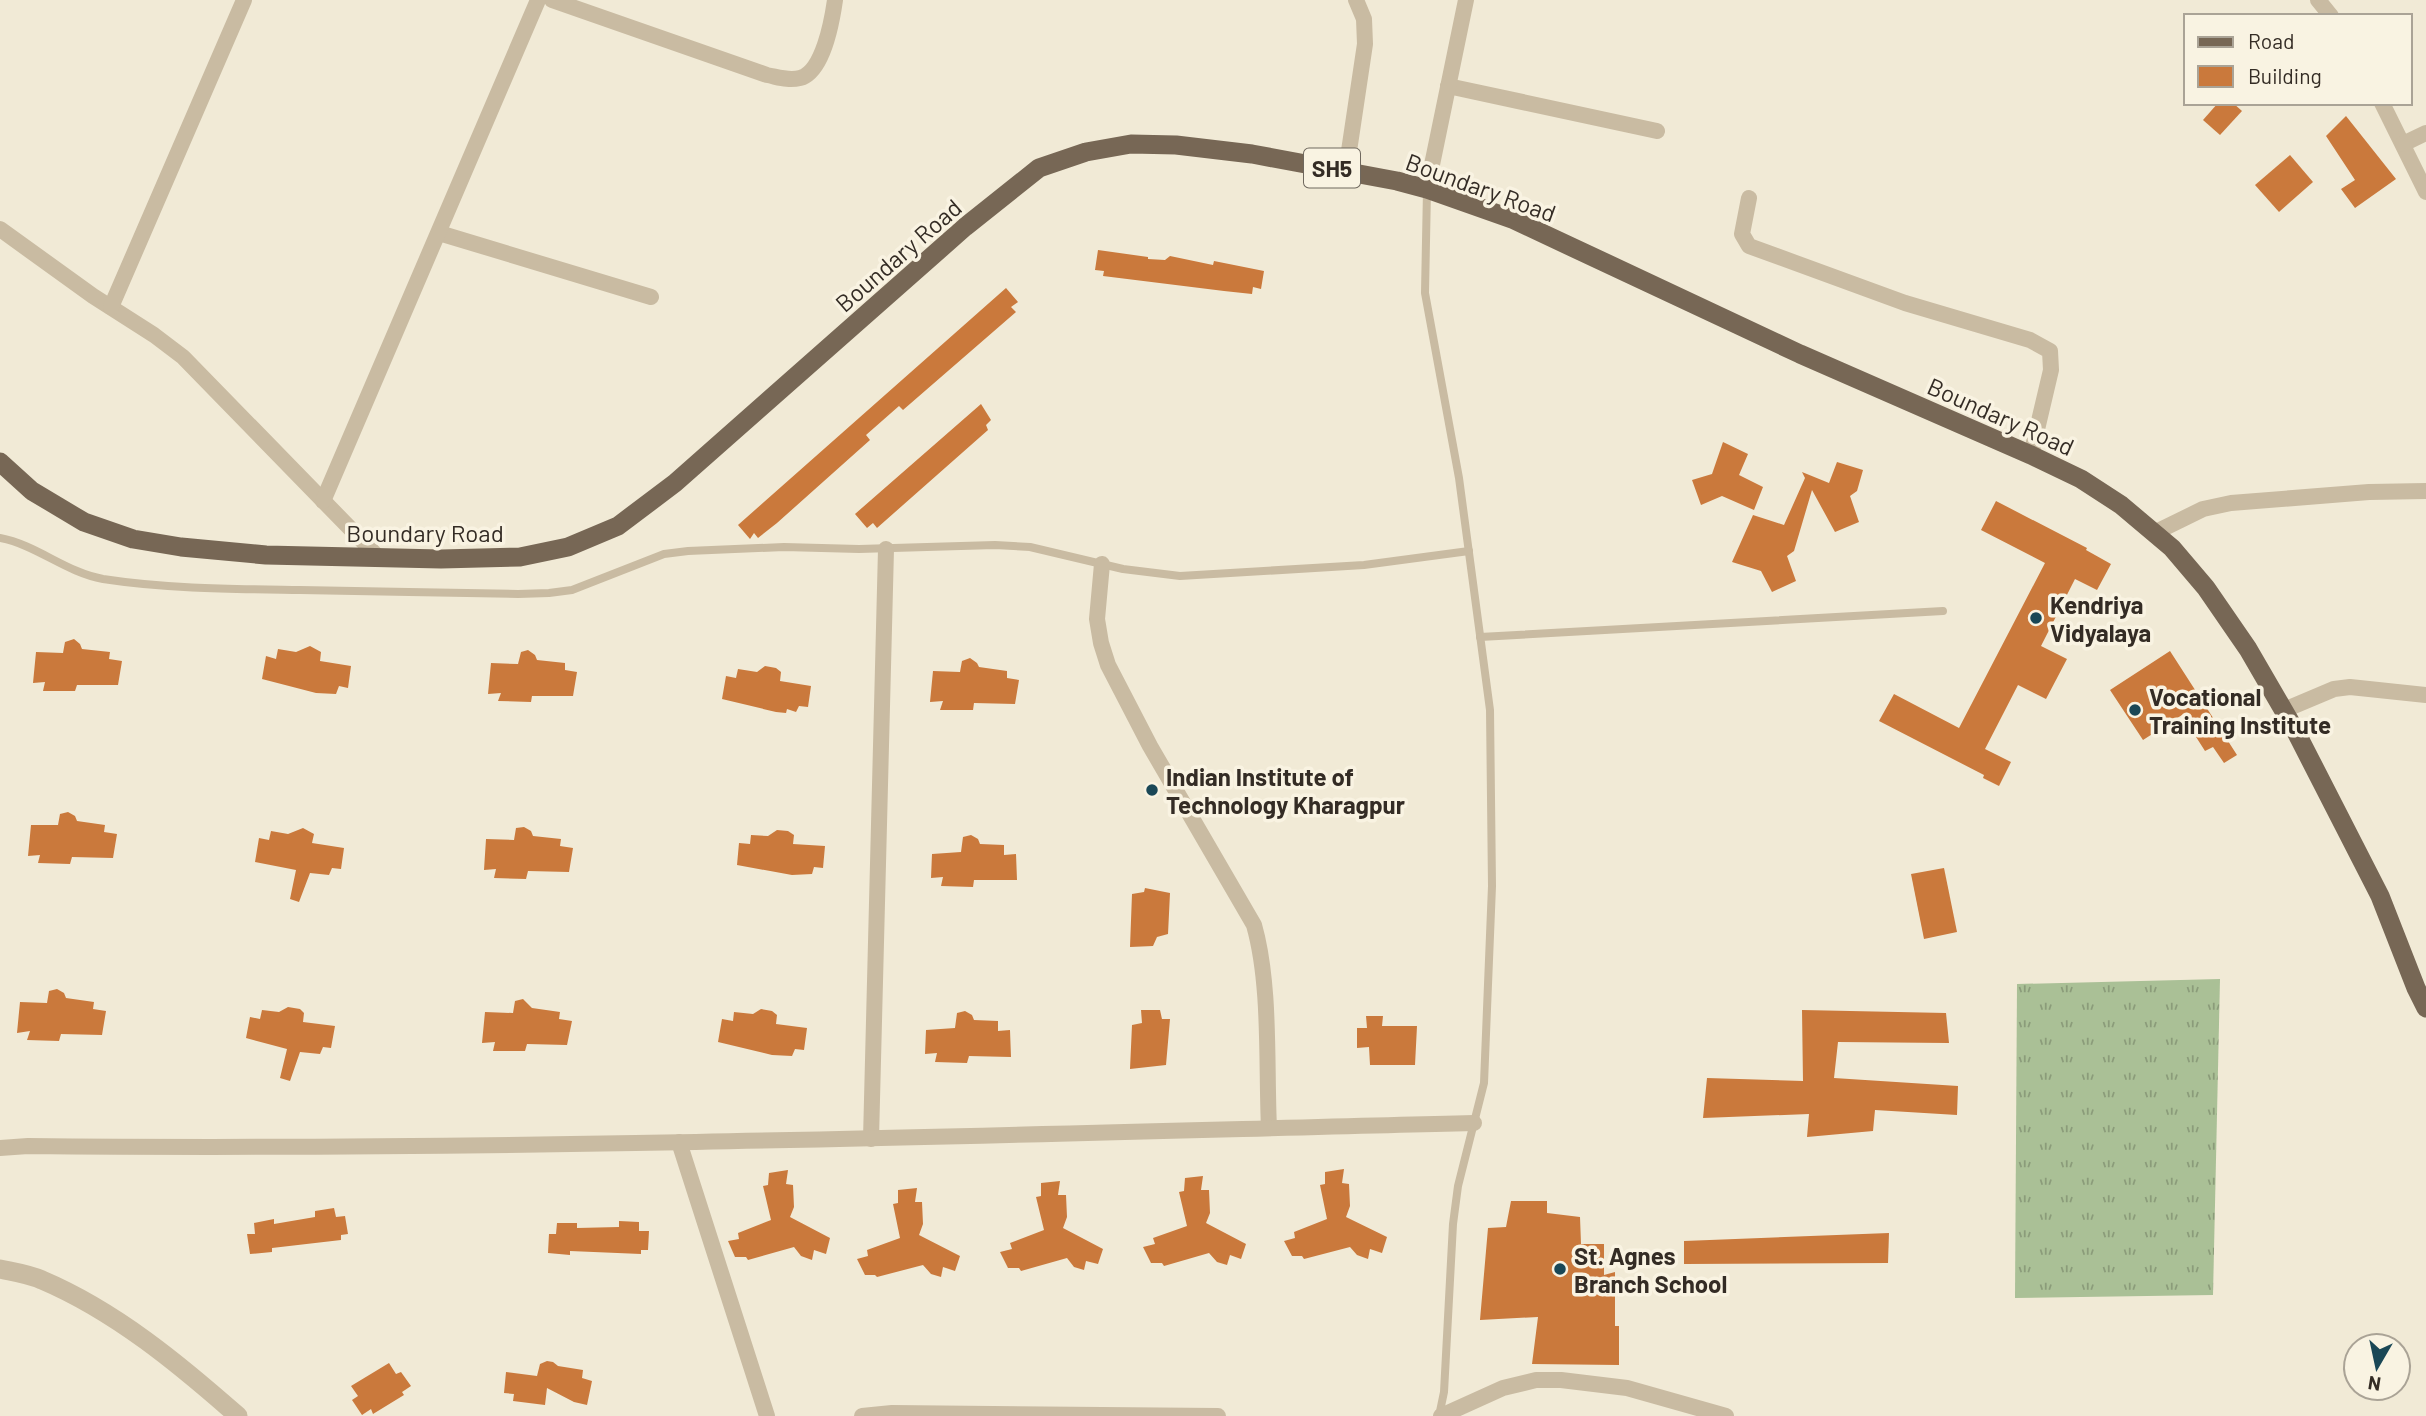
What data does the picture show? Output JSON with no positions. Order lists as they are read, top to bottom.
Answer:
{
  "streets": {
    "main road": ["SH5", "Boundary Road"]
  },
  "places": [
    "Kendriya Vidyalaya",
    "Vocational Training Institute",
    "Indian Institute of Technology Kharagpur",
    "St. Agnes Branch School"
  ],
  "legend": ["Road", "Building"],
  "north": "bottom"
}
